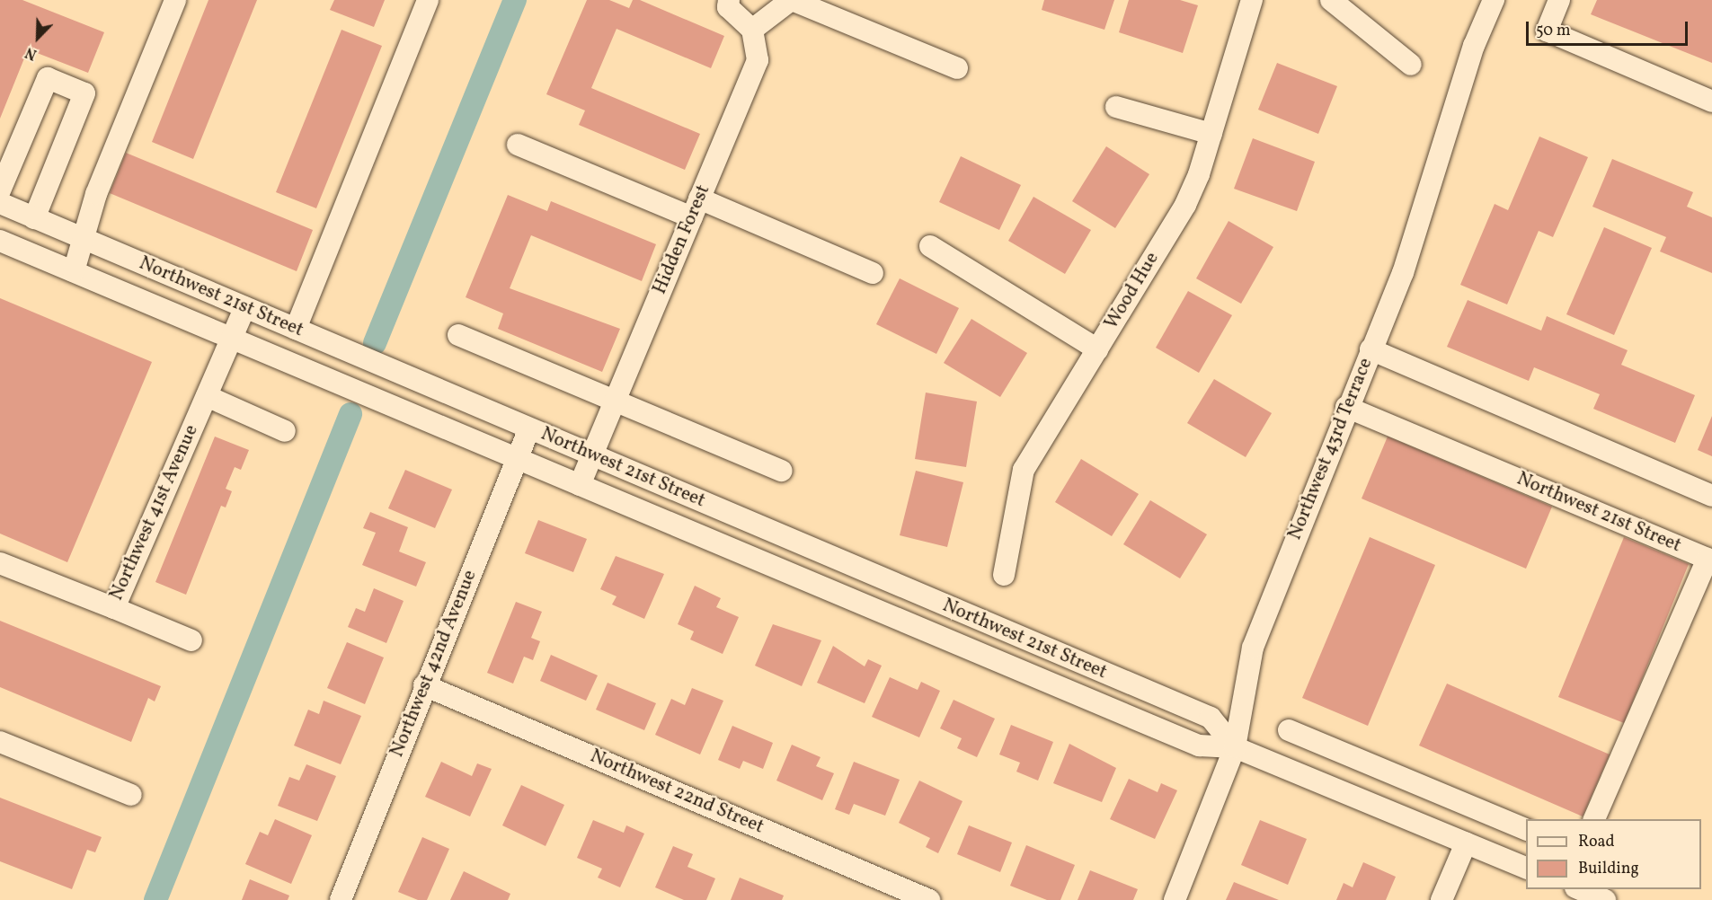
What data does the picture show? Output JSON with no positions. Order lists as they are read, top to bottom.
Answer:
{
  "streets": {
    "street": [
      "Hidden Forest",
      "Wood Hue",
      "Northwest 21st Street",
      "Northwest 43rd Terrace",
      "Northwest 41st Avenue",
      "Northwest 42nd Avenue",
      "Northwest 22nd Street"
    ]
  },
  "crossings": [
    ["Hidden Forest", "Northwest 21st Street"],
    ["Northwest 21st Street", "Northwest 43rd Terrace"],
    ["Northwest 21st Street", "Northwest 41st Avenue"],
    ["Northwest 21st Street", "Northwest 42nd Avenue"],
    ["Northwest 42nd Avenue", "Northwest 22nd Street"]
  ],
  "legend": ["Road", "Building"],
  "scale_bar": "50 m",
  "north": "bottom left"
}
